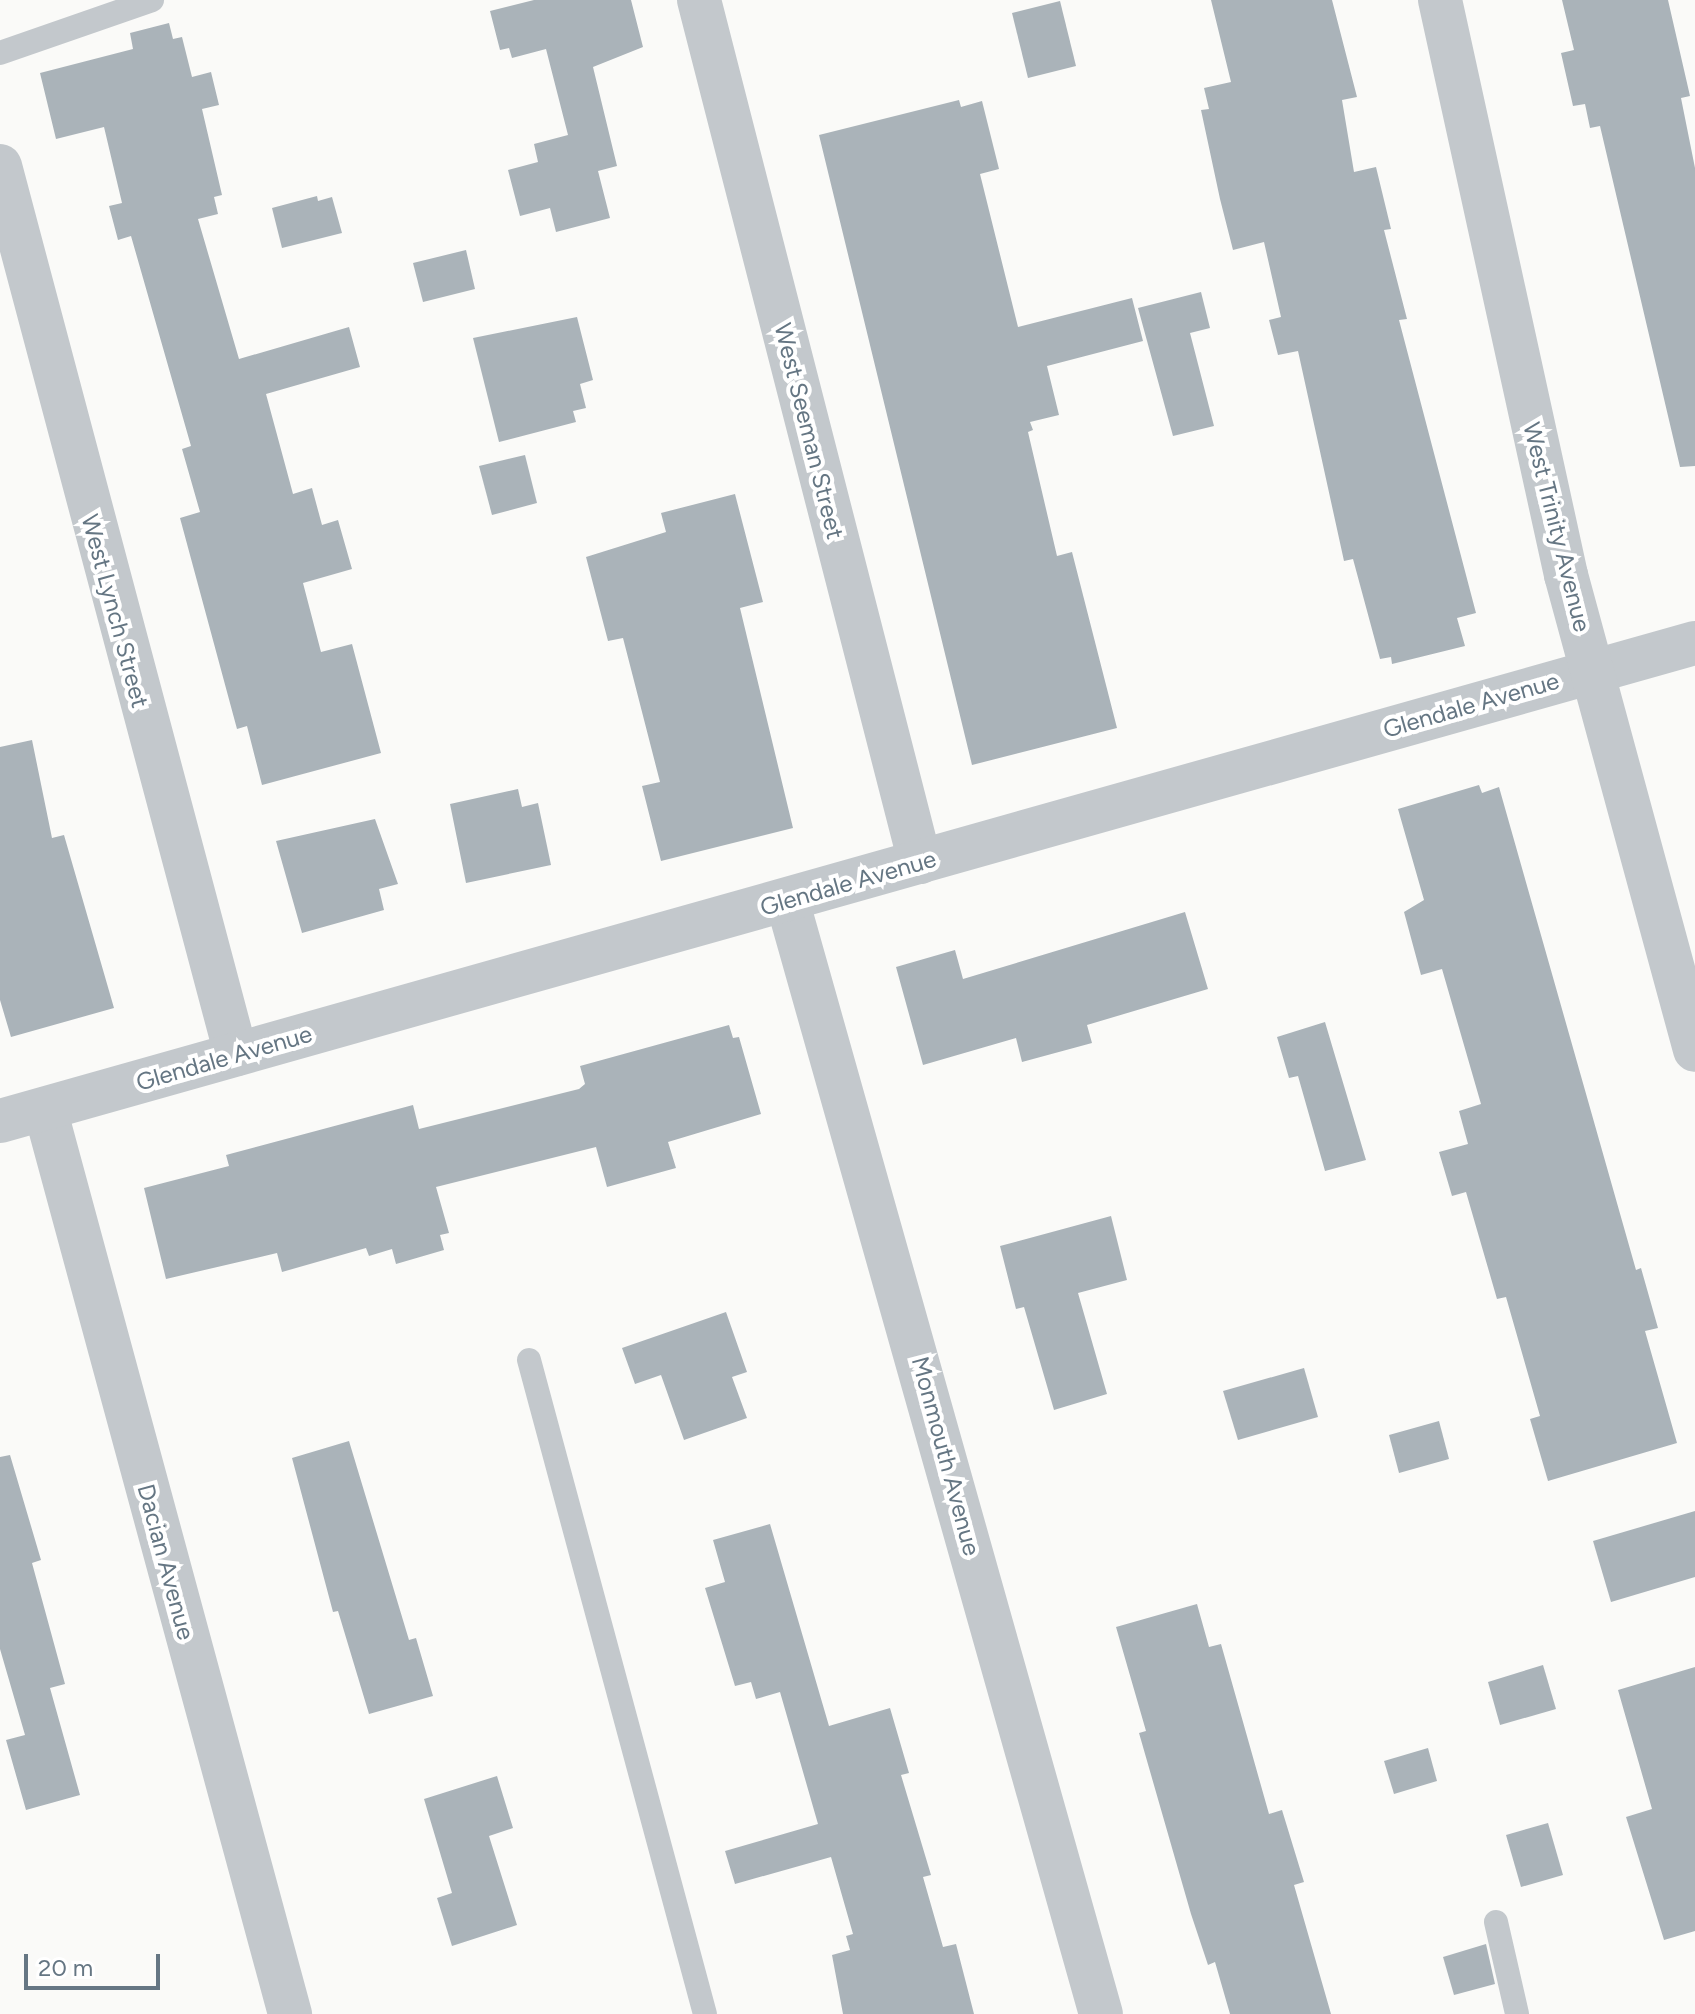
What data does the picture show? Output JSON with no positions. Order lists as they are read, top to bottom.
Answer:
{
  "streets": {
    "street": [
      "West Seeman Street",
      "West Trinity Avenue",
      "West Lynch Street",
      "Glendale Avenue",
      "Monmouth Avenue",
      "Dacian Avenue"
    ]
  },
  "crossings": [
    ["West Seeman Street", "Glendale Avenue"],
    ["West Trinity Avenue", "Glendale Avenue"],
    ["West Lynch Street", "Glendale Avenue"],
    ["Glendale Avenue", "Monmouth Avenue"],
    ["Glendale Avenue", "Dacian Avenue"]
  ],
  "scale_bar": "20 m"
}
